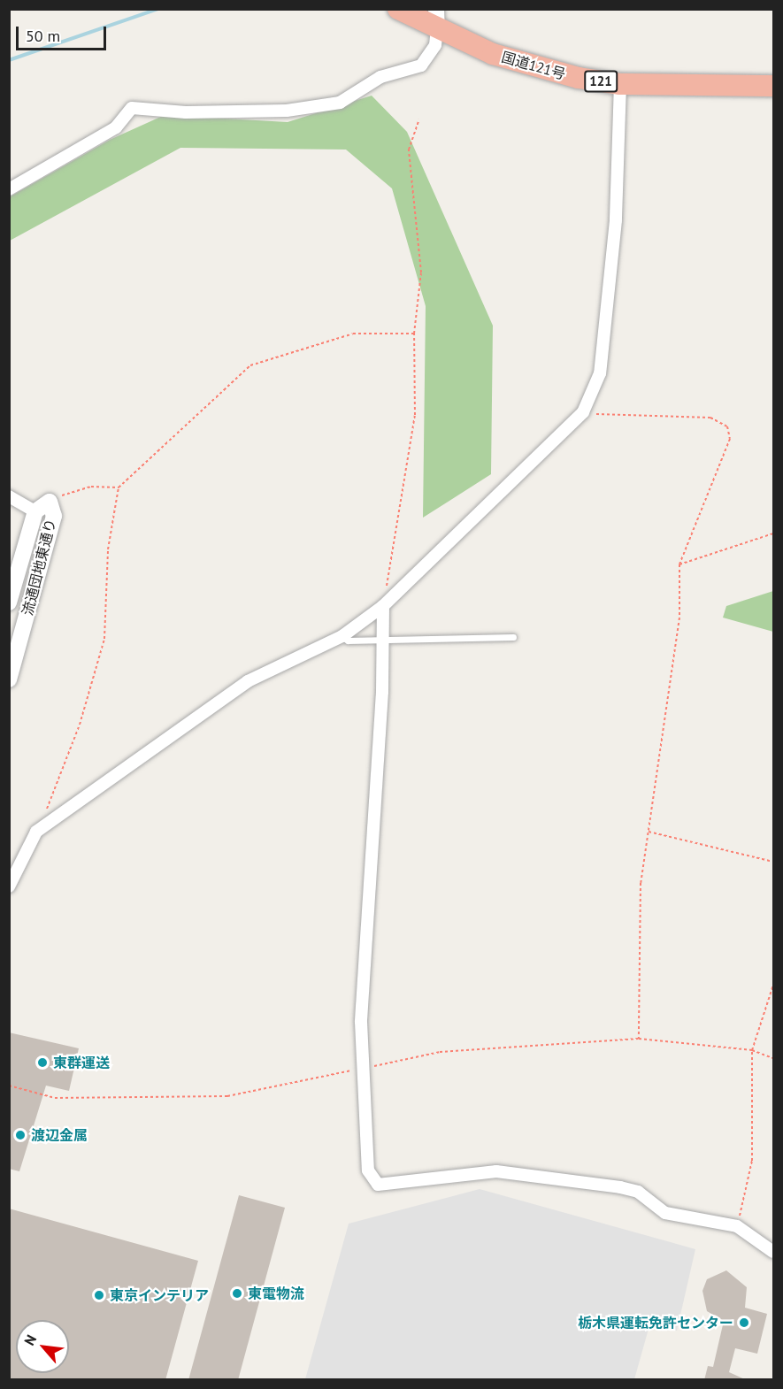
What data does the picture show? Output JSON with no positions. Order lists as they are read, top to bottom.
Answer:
{
  "streets": {
    "highway": ["国道121号", "121"],
    "street": ["流通団地東通り"]
  },
  "places": [
    "東群運送",
    "渡辺金属",
    "東電物流",
    "東京インテリア",
    "栃木県運転免許センター"
  ],
  "scale_bar": "50 m",
  "north": "top left"
}
